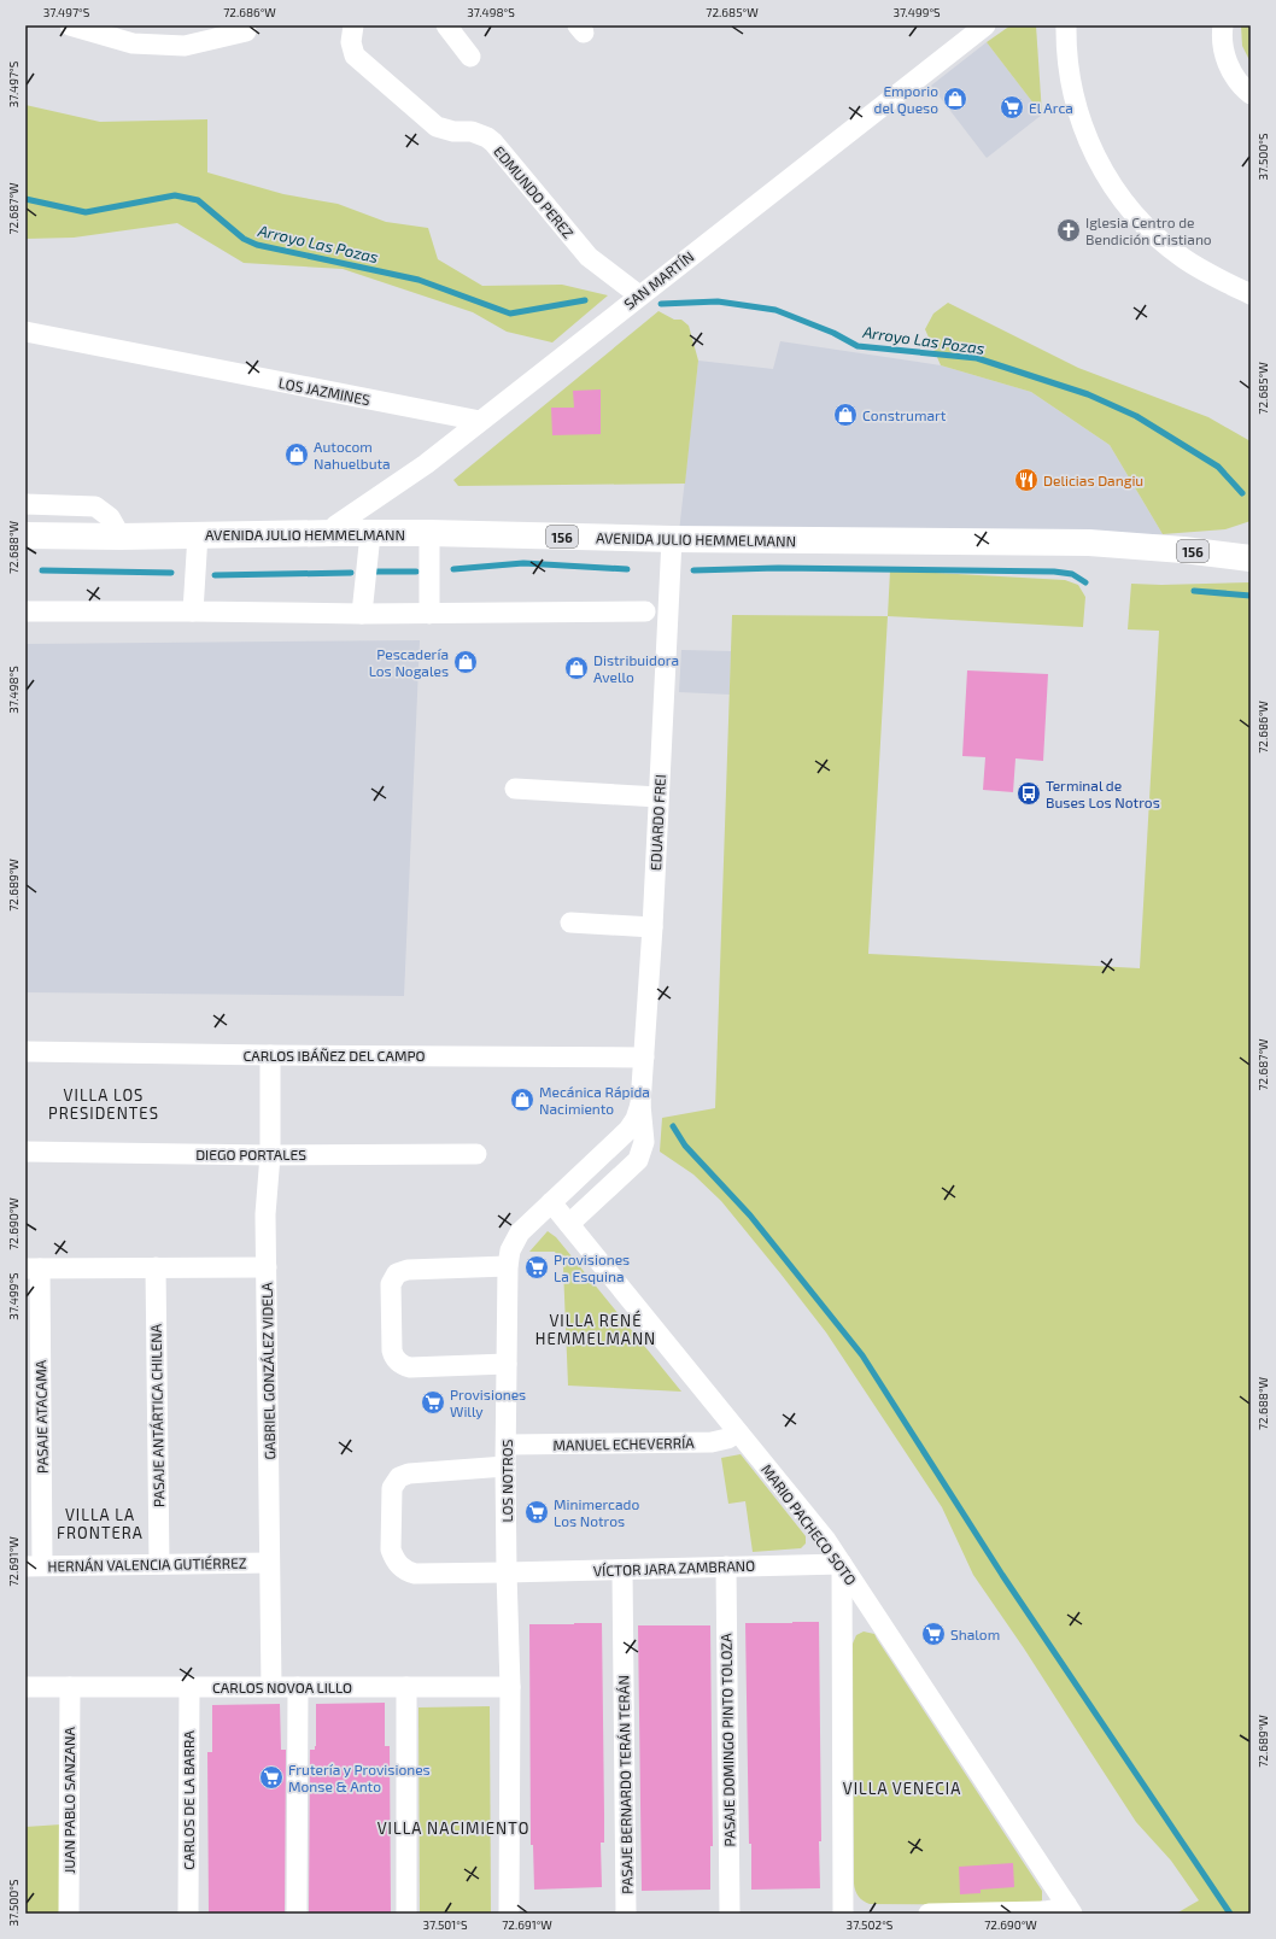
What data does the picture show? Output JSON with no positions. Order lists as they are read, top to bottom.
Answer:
{
  "streets": {
    "highway": ["AVENIDA JULIO HEMMELMANN", "156"],
    "street": [
      "EDMUNDO PEREZ",
      "SAN MARTÍN",
      "LOS JAZMINES",
      "EDUARDO FREI",
      "CARLOS IBÁÑEZ DEL CAMPO",
      "DIEGO PORTALES",
      "GABRIEL GONZÁLEZ VIDELA",
      "PASAJE ANTÁRTICA CHILENA",
      "PASAJE ATACAMA",
      "MANUEL ECHEVERRÍA",
      "LOS NOTROS",
      "MARIO PACHECO SOTO",
      "HERNÁN VALENCIA GUTIÉRREZ",
      "VÍCTOR JARA ZAMBRANO",
      "CARLOS NOVOA LILLO",
      "PASAJE DOMINGO PINTO TOLOZA",
      "PASAJE BERNARDO TERÁN TERÁN",
      "JUAN PABLO SANZANA",
      "CARLOS DE LA BARRA"
    ]
  },
  "crossings": [
    ["EDMUNDO PEREZ", "SAN MARTÍN"],
    ["SAN MARTÍN", "LOS JAZMINES"],
    ["SAN MARTÍN", "AVENIDA JULIO HEMMELMANN"],
    ["AVENIDA JULIO HEMMELMANN", "EDUARDO FREI"],
    ["EDUARDO FREI", "CARLOS IBÁÑEZ DEL CAMPO"],
    ["EDUARDO FREI", "LOS NOTROS"],
    ["CARLOS IBÁÑEZ DEL CAMPO", "GABRIEL GONZÁLEZ VIDELA"],
    ["DIEGO PORTALES", "GABRIEL GONZÁLEZ VIDELA"],
    ["GABRIEL GONZÁLEZ VIDELA", "HERNÁN VALENCIA GUTIÉRREZ"],
    ["GABRIEL GONZÁLEZ VIDELA", "CARLOS NOVOA LILLO"],
    ["PASAJE ANTÁRTICA CHILENA", "HERNÁN VALENCIA GUTIÉRREZ"],
    ["PASAJE ATACAMA", "HERNÁN VALENCIA GUTIÉRREZ"],
    ["MANUEL ECHEVERRÍA", "LOS NOTROS"],
    ["MANUEL ECHEVERRÍA", "MARIO PACHECO SOTO"],
    ["LOS NOTROS", "MARIO PACHECO SOTO"],
    ["LOS NOTROS", "VÍCTOR JARA ZAMBRANO"],
    ["LOS NOTROS", "CARLOS NOVOA LILLO"],
    ["MARIO PACHECO SOTO", "VÍCTOR JARA ZAMBRANO"],
    ["VÍCTOR JARA ZAMBRANO", "PASAJE DOMINGO PINTO TOLOZA"],
    ["VÍCTOR JARA ZAMBRANO", "PASAJE BERNARDO TERÁN TERÁN"],
    ["CARLOS NOVOA LILLO", "JUAN PABLO SANZANA"],
    ["CARLOS NOVOA LILLO", "CARLOS DE LA BARRA"]
  ],
  "districts": [
    "VILLA LOS PRESIDENTES",
    "VILLA RENÉ HEMMELMANN",
    "VILLA LA FRONTERA",
    "VILLA VENECIA",
    "VILLA NACIMIENTO"
  ],
  "water": ["Arroyo Las Pozas"],
  "places": {
    "shop": [
      "Emporio del Queso",
      "Construmart",
      "Autocom Nahuelbuta",
      "Pescadería Los Nogales",
      "Distribuidora Avello",
      "Mecánica Rápida Nacimiento"
    ],
    "supermarket": [
      "El Arca",
      "Provisiones La Esquina",
      "Provisiones Willy",
      "Minimercado Los Notros",
      "Shalom",
      "Frutería y Provisiones Monse & Anto"
    ],
    "church": ["Iglesia Centro de Bendición Cristiano"],
    "restaurant": ["Delicias Dangiu"],
    "bus stop": ["Terminal de Buses Los Notros"]
  },
  "coordinates": [
    "37.497°S",
    "72.686°W",
    "37.498°S",
    "72.685°W",
    "37.499°S",
    "37.500°S",
    "72.687°W",
    "72.688°W",
    "72.689°W",
    "72.690°W",
    "72.691°W",
    "37.501°S",
    "37.502°S"
  ]
}
